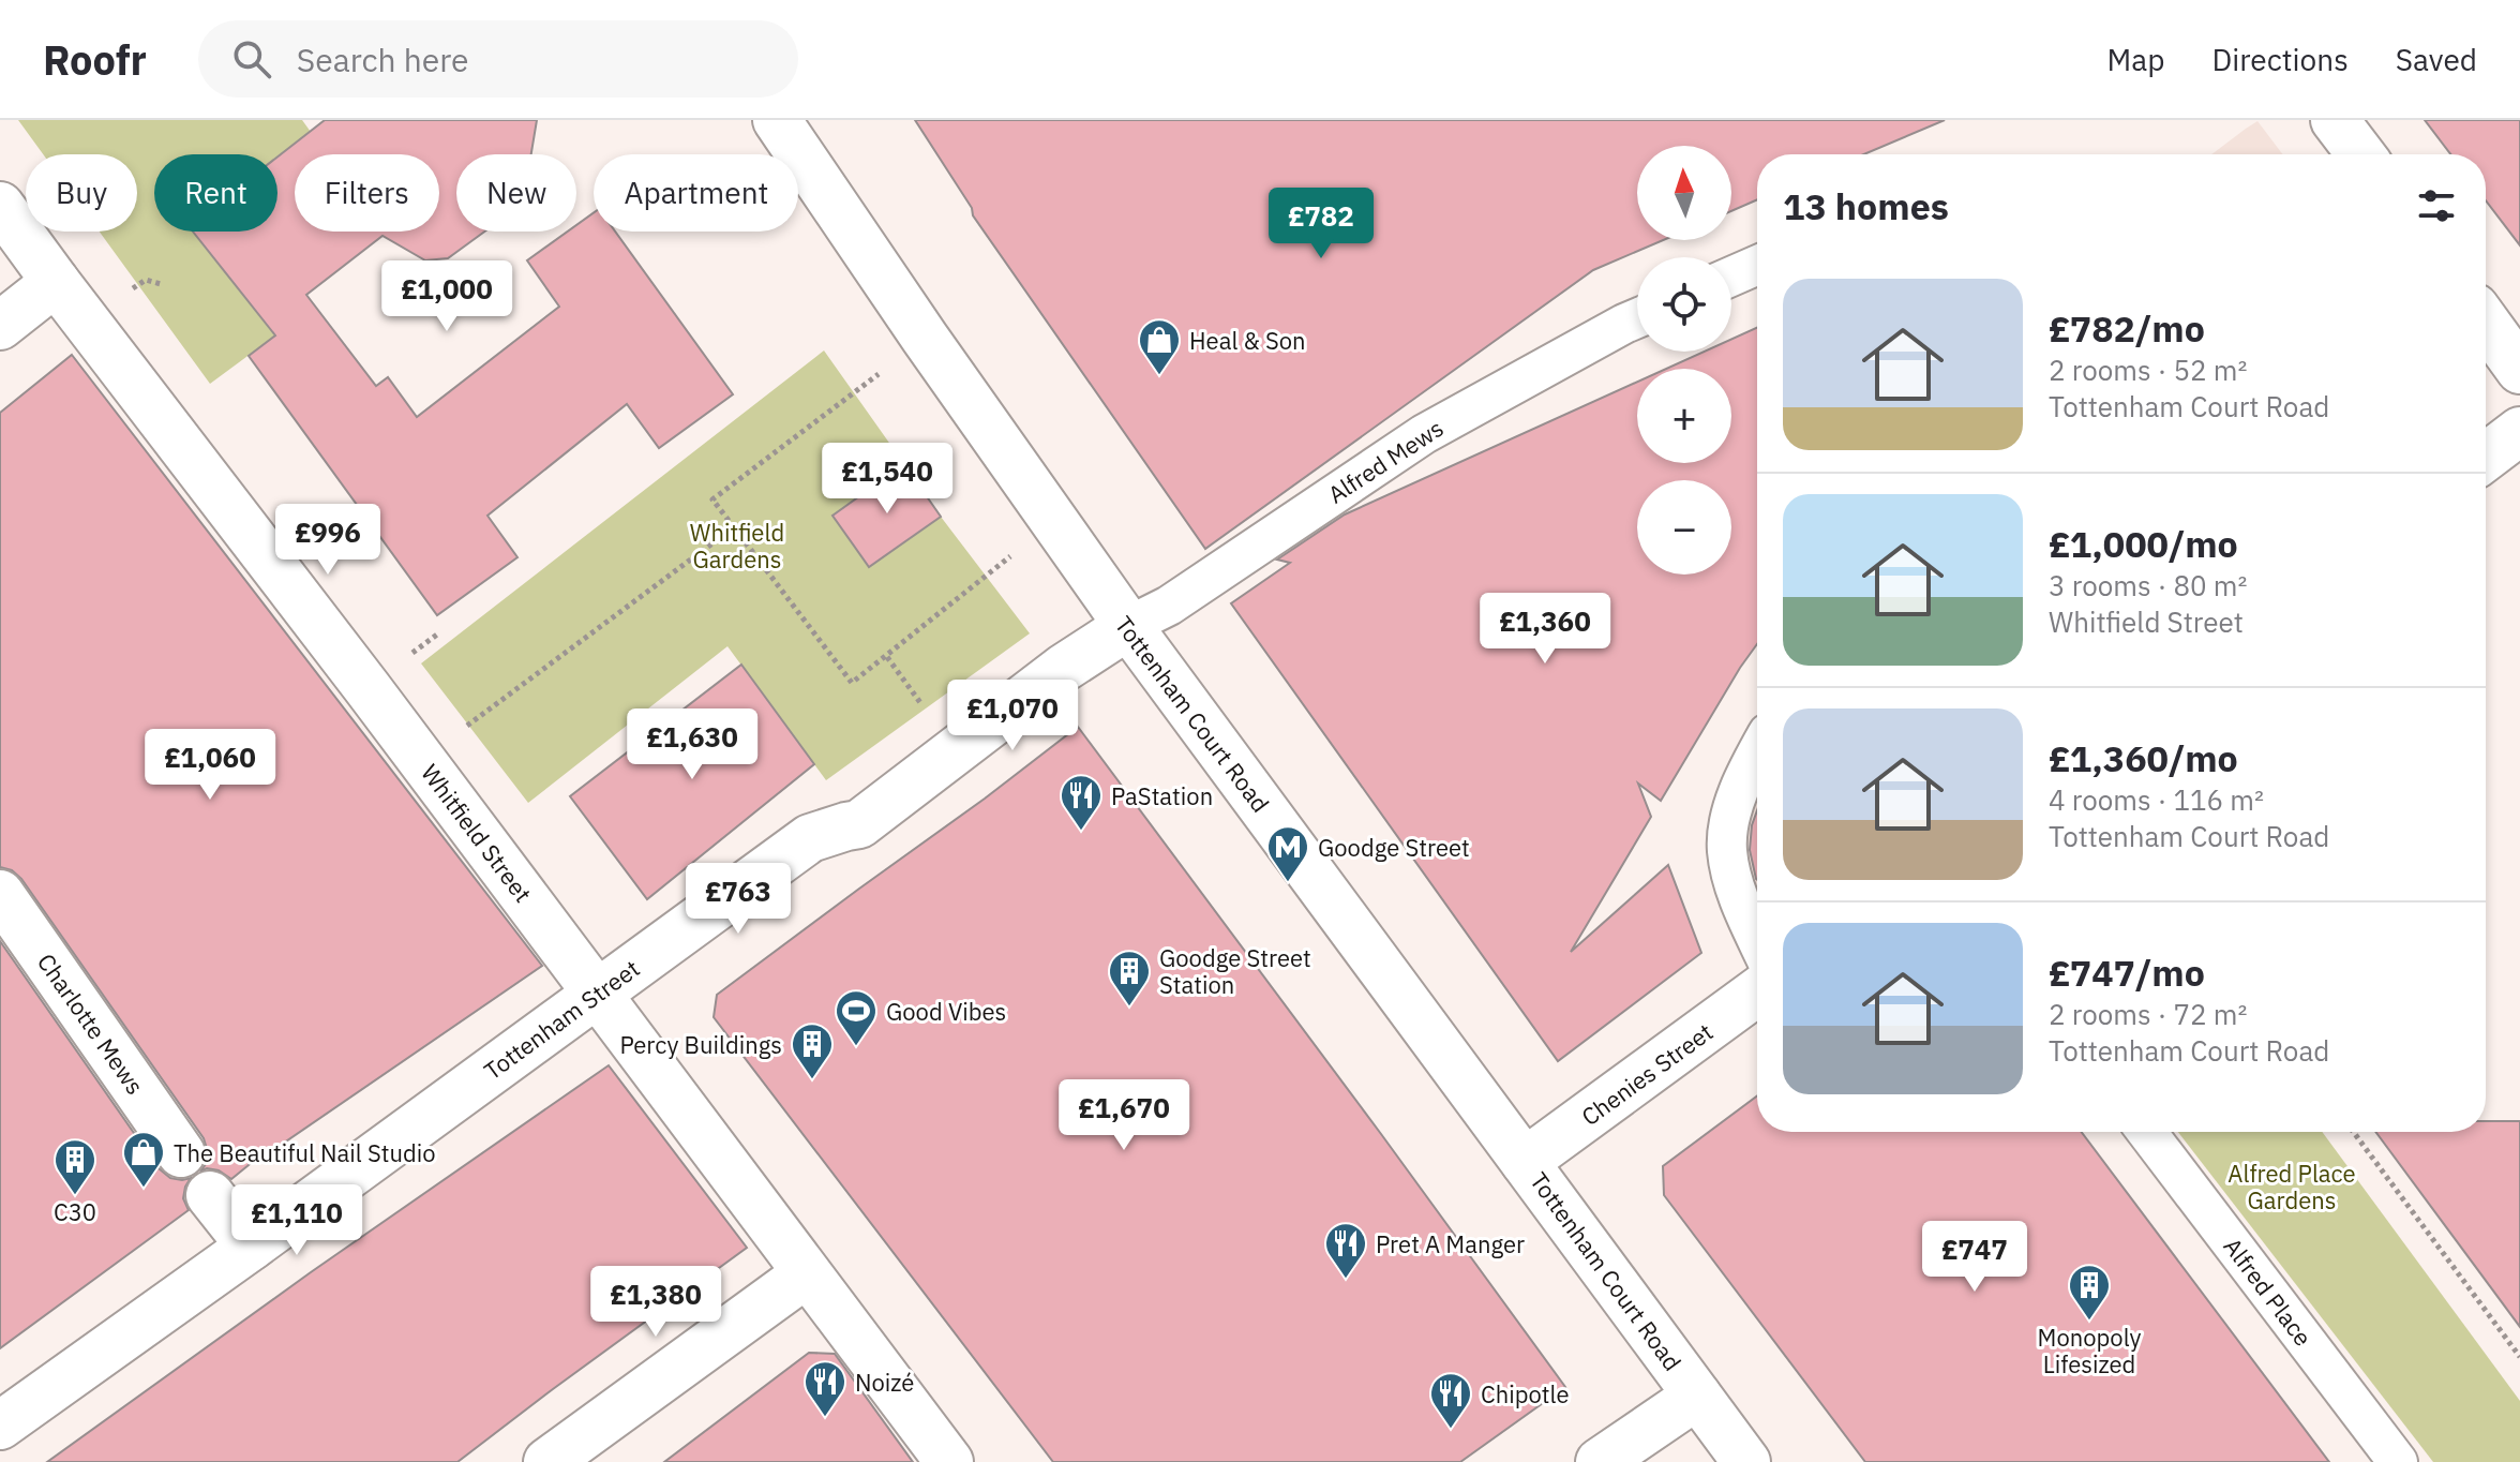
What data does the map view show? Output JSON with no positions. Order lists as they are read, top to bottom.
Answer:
{
  "streets": {
    "street": [
      "Tottenham Court Road",
      "Whitfield Street",
      "Tottenham Street",
      "Charlotte Mews",
      "Chenies Street"
    ],
    "lane": ["Alfred Mews", "Alfred Place"]
  },
  "crossings": [
    ["Alfred Mews", "Tottenham Court Road"],
    ["Alfred Mews", "Tottenham Street"],
    ["Tottenham Court Road", "Tottenham Street"],
    ["Tottenham Court Road", "Chenies Street"],
    ["Whitfield Street", "Tottenham Street"]
  ],
  "parks": ["Whitfield Gardens", "Alfred Place Gardens"],
  "places": {
    "shop": ["Heal & Son", "The Beautiful Nail Studio"],
    "restaurant": [
      "PaStation",
      "Pret A Manger",
      "Noizé",
      "Chipotle"
    ],
    "metro station": ["Goodge Street"],
    "building": [
      "Goodge Street Station",
      "Percy Buildings",
      "C30",
      "Monopoly Lifesized"
    ],
    "sports": ["Good Vibes"]
  },
  "north": "top",
  "page": {
    "header": "Roofr",
    "search": "Search here",
    "nav": ["Map", "Directions", "Saved"],
    "map_buttons": ["+", "−"],
    "chip": [
      "Buy",
      "Rent",
      "Filters",
      "New",
      "Apartment"
    ],
    "heading": "13 homes",
    "price": [
      "£782",
      "£1,000",
      "£1,540",
      "£996",
      "£1,360",
      "£1,070",
      "£1,630",
      "£1,060",
      "£763",
      "£1,670",
      "£1,110",
      "£747",
      "£1,380"
    ],
    "list": [
      {
        "name": "£782/mo",
        "note": "2 rooms · 52 m² · Tottenham Court Road"
      },
      {
        "name": "£1,000/mo",
        "note": "3 rooms · 80 m² · Whitfield Street"
      },
      {
        "name": "£1,360/mo",
        "note": "4 rooms · 116 m² · Tottenham Court Road"
      },
      {
        "name": "£747/mo",
        "note": "2 rooms · 72 m² · Tottenham Court Road"
      }
    ]
  }
}
